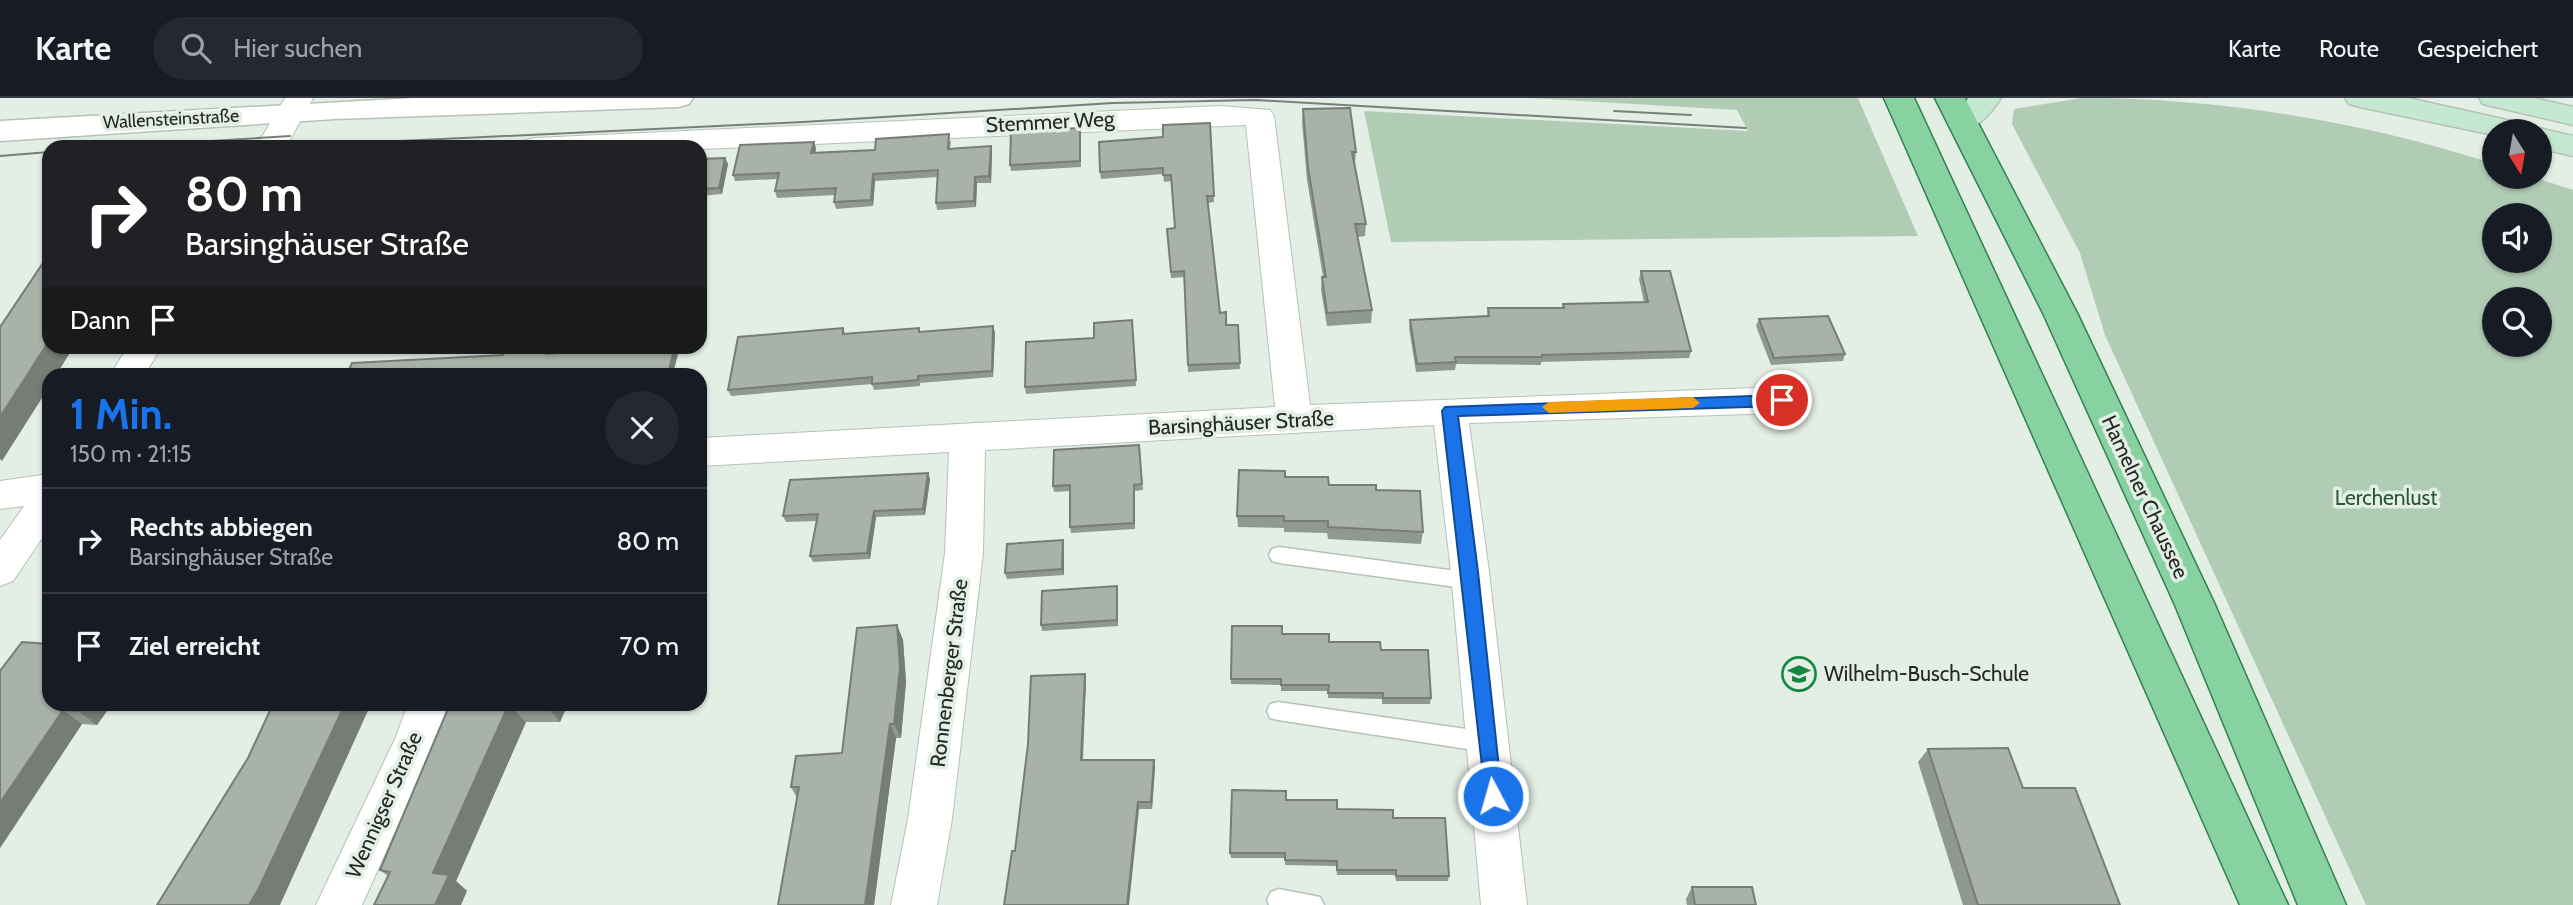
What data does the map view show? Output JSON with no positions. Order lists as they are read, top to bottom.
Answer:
{
  "streets": {
    "main road": ["Hamelner Chaussee"],
    "street": [
      "Wallensteinstraße",
      "Stemmer Weg",
      "Barsinghäuser Straße",
      "Ronnenberger Straße",
      "Wennigser Straße"
    ]
  },
  "crossings": [
    ["Stemmer Weg", "Barsinghäuser Straße"],
    ["Barsinghäuser Straße", "Ronnenberger Straße"]
  ],
  "parks": ["Lerchenlust"],
  "places": {
    "school or university": ["Wilhelm-Busch-Schule"]
  },
  "north": "bottom",
  "page": {
    "header": "Karte",
    "search": "Hier suchen",
    "nav": ["Karte", "Route", "Gespeichert"],
    "turn": ["80 m", "Barsinghäuser Straße"],
    "then": "Dann",
    "heading": ["1 Min.", "150 m · 21:15"],
    "list": [
      {
        "name": "Rechts abbiegen",
        "note": "Barsinghäuser Straße",
        "value": "80 m"
      },
      {
        "name": "Ziel erreicht",
        "value": "70 m"
      }
    ]
  }
}
